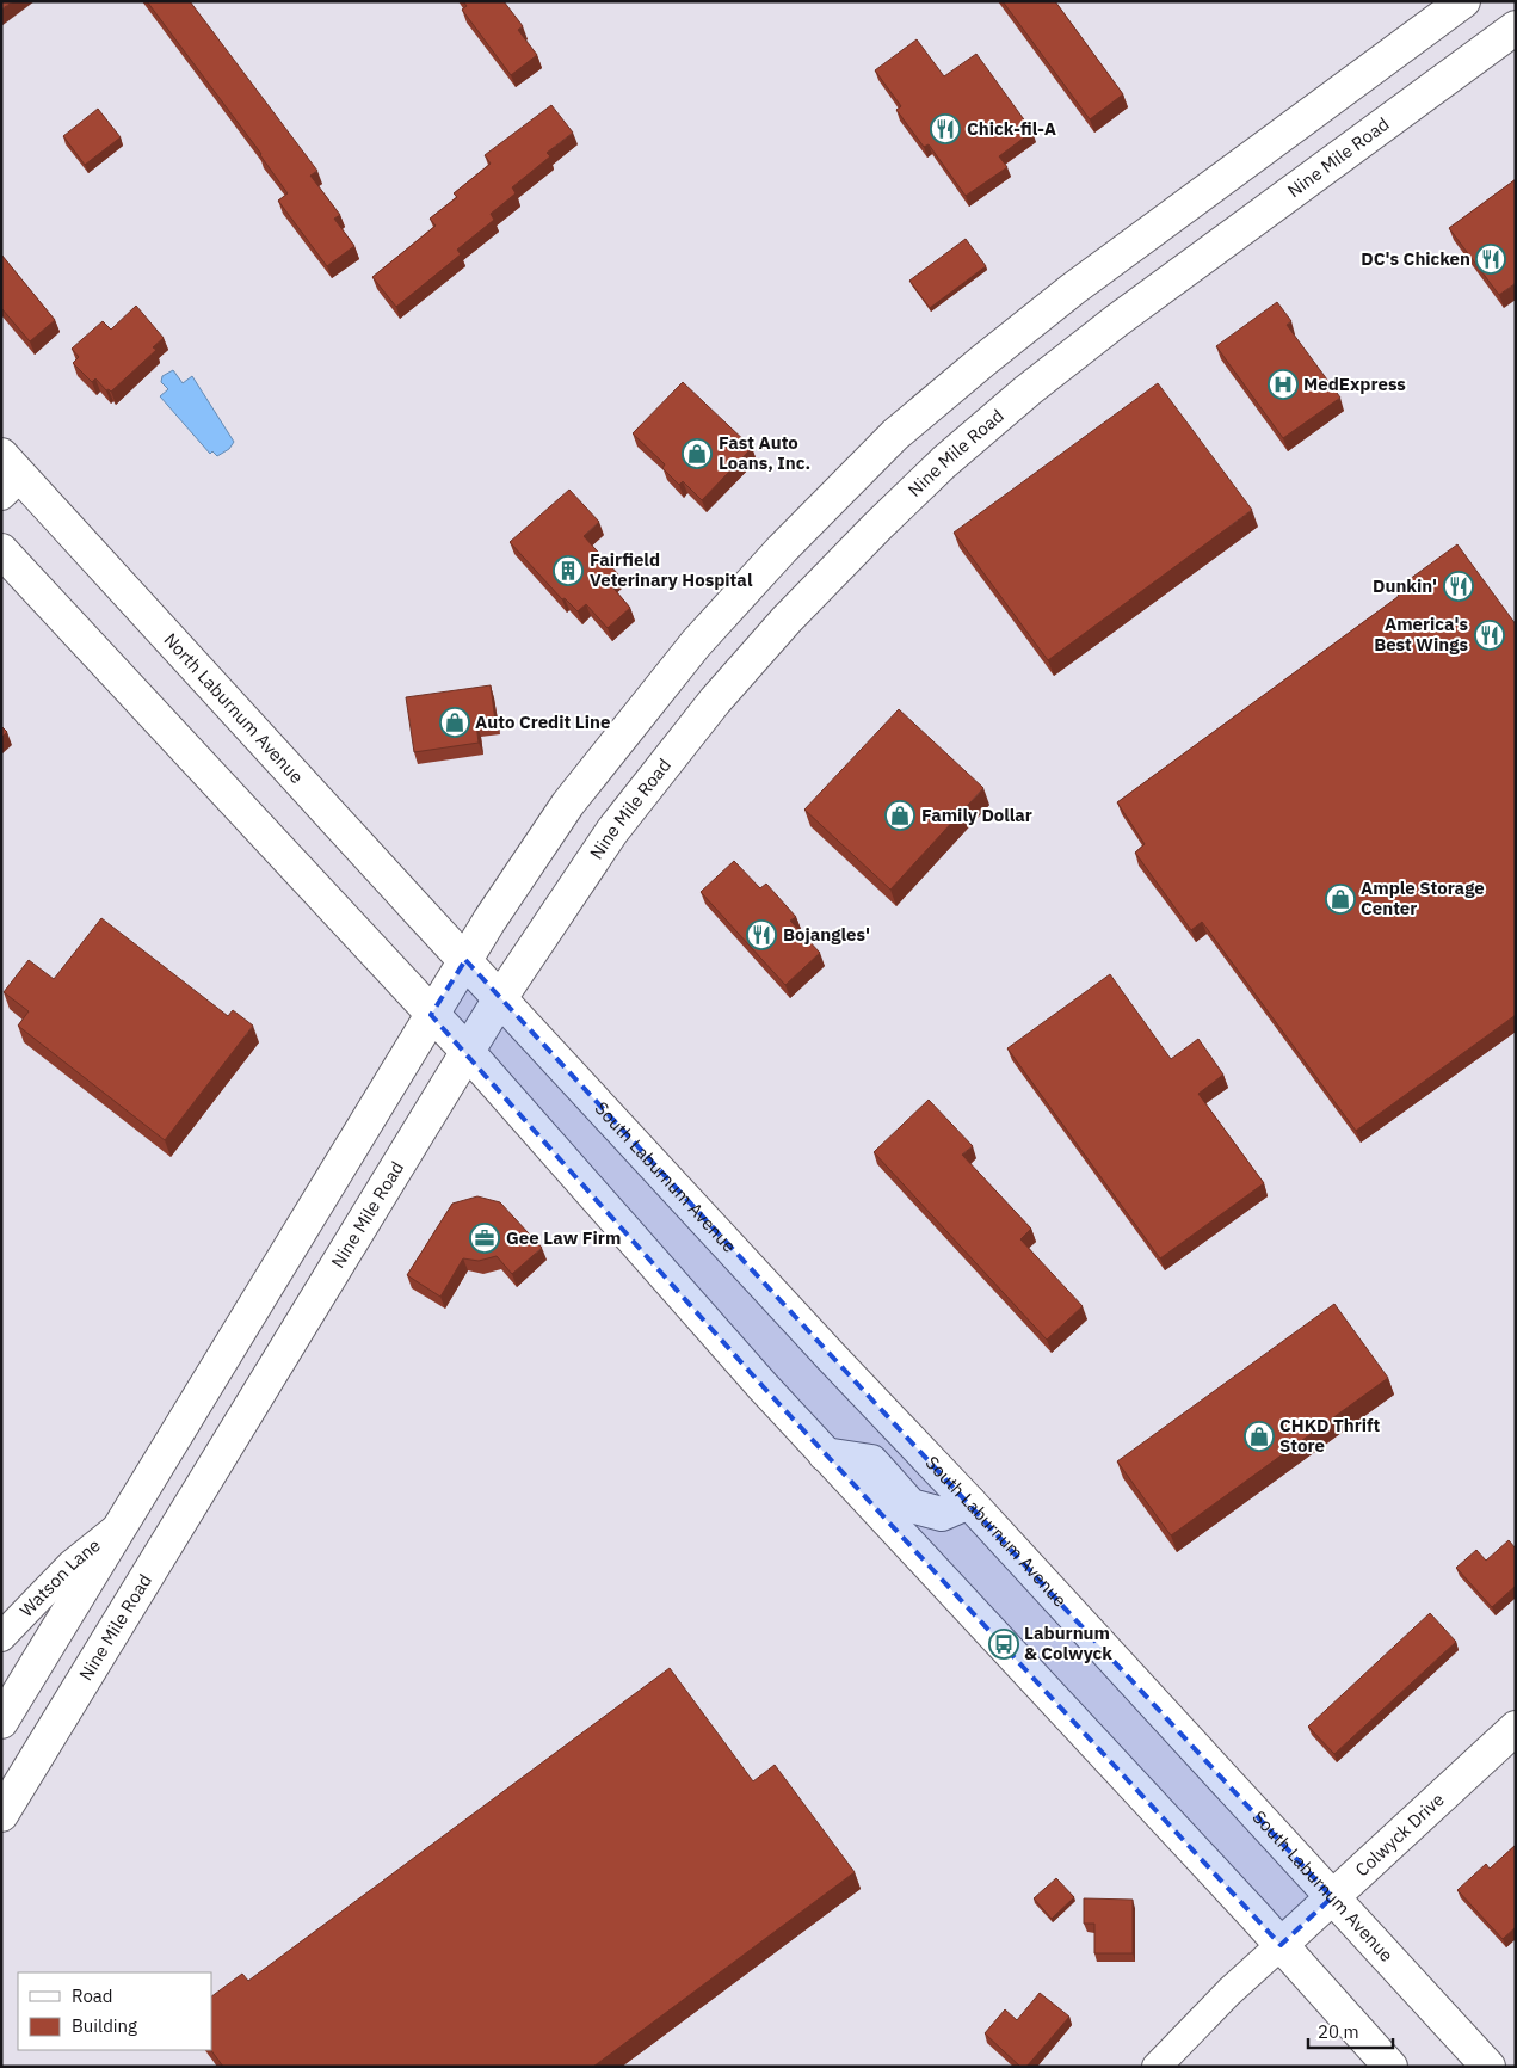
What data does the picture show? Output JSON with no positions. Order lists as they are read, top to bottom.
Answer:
{
  "streets": {
    "main road": [
      "Nine Mile Road",
      "North Laburnum Avenue",
      "South Laburnum Avenue",
      "Colwyck Drive"
    ],
    "street": ["Watson Lane"]
  },
  "crossings": [
    ["Nine Mile Road", "North Laburnum Avenue"],
    ["Nine Mile Road", "South Laburnum Avenue"],
    ["North Laburnum Avenue", "South Laburnum Avenue"],
    ["South Laburnum Avenue", "Colwyck Drive"]
  ],
  "places": {
    "restaurant": [
      "Chick-fil-A",
      "DC's Chicken",
      "Dunkin'",
      "America's Best Wings",
      "Bojangles'"
    ],
    "hospital": ["MedExpress"],
    "shop": [
      "Fast Auto Loans, Inc.",
      "Auto Credit Line",
      "Family Dollar",
      "Ample Storage Center",
      "CHKD Thrift Store"
    ],
    "building": ["Fairfield Veterinary Hospital"],
    "office": ["Gee Law Firm"],
    "bus stop": ["Laburnum & Colwyck"]
  },
  "legend": ["Road", "Building"],
  "scale_bar": "20 m"
}
